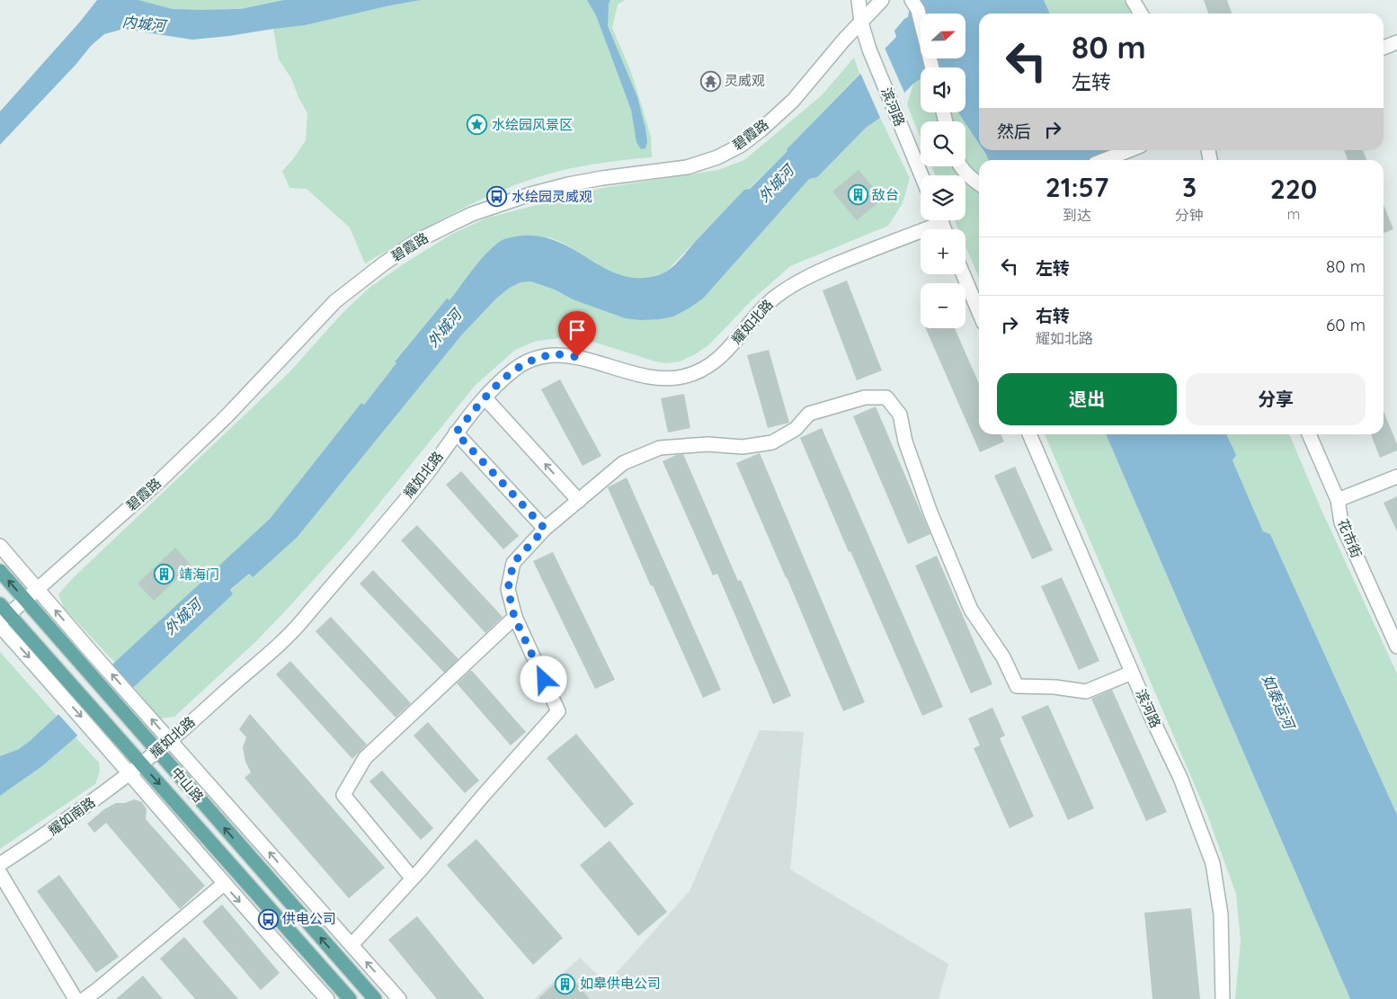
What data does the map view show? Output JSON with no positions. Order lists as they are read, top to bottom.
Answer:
{
  "streets": {
    "main road": ["中山路"],
    "street": [
      "滨河路",
      "碧霞路",
      "耀如北路",
      "花市街",
      "耀如南路"
    ]
  },
  "crossings": [
    ["滨河路", "碧霞路"],
    ["碧霞路", "中山路"],
    ["耀如北路", "中山路"],
    ["耀如北路", "耀如南路"],
    ["中山路", "耀如南路"]
  ],
  "water": ["内城河", "外城河", "如泰运河"],
  "places": {
    "temple": ["灵威观"],
    "place": ["水绘园风景区"],
    "building": ["敌台", "靖海门", "如皋供电公司"],
    "bus stop": ["水绘园灵威观", "供电公司"]
  },
  "north": "right",
  "page": {
    "map_buttons": ["+", "−"],
    "turn": ["80 m", "左转"],
    "then": "然后",
    "eta": [
      "21:57",
      "到达",
      "3",
      "分钟",
      "220",
      "m"
    ],
    "list": [
      {
        "name": "左转",
        "value": "80 m"
      },
      {
        "name": "右转",
        "note": "耀如北路",
        "value": "60 m"
      }
    ],
    "buttons": ["退出", "分享"]
  }
}
